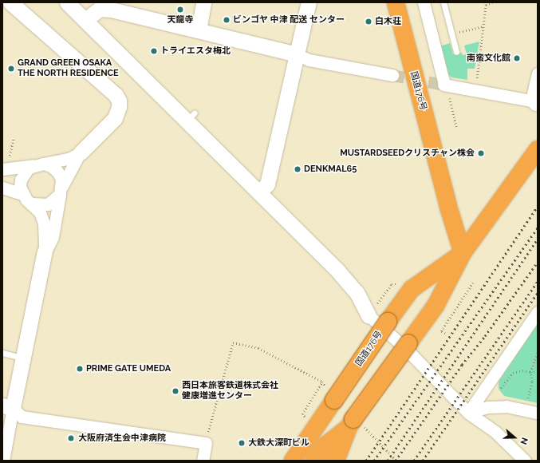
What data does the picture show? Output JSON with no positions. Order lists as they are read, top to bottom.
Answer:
{
  "streets": {
    "highway": ["国道176号"]
  },
  "places": [
    "天龍寺",
    "ビンゴヤ 中津 配送 センター",
    "白木荘",
    "トライエスタ梅北",
    "南蛮文化館",
    "GRAND GREEN OSAKA THE NORTH RESIDENCE",
    "MUSTARDSEEDクリスチャン株会",
    "DENKMAL65",
    "PRIME GATE UMEDA",
    "西日本旅客鉄道株式会社 健康増進センター",
    "大阪府済生会中津病院",
    "大鉄大深町ビル"
  ],
  "north": "right"
}
